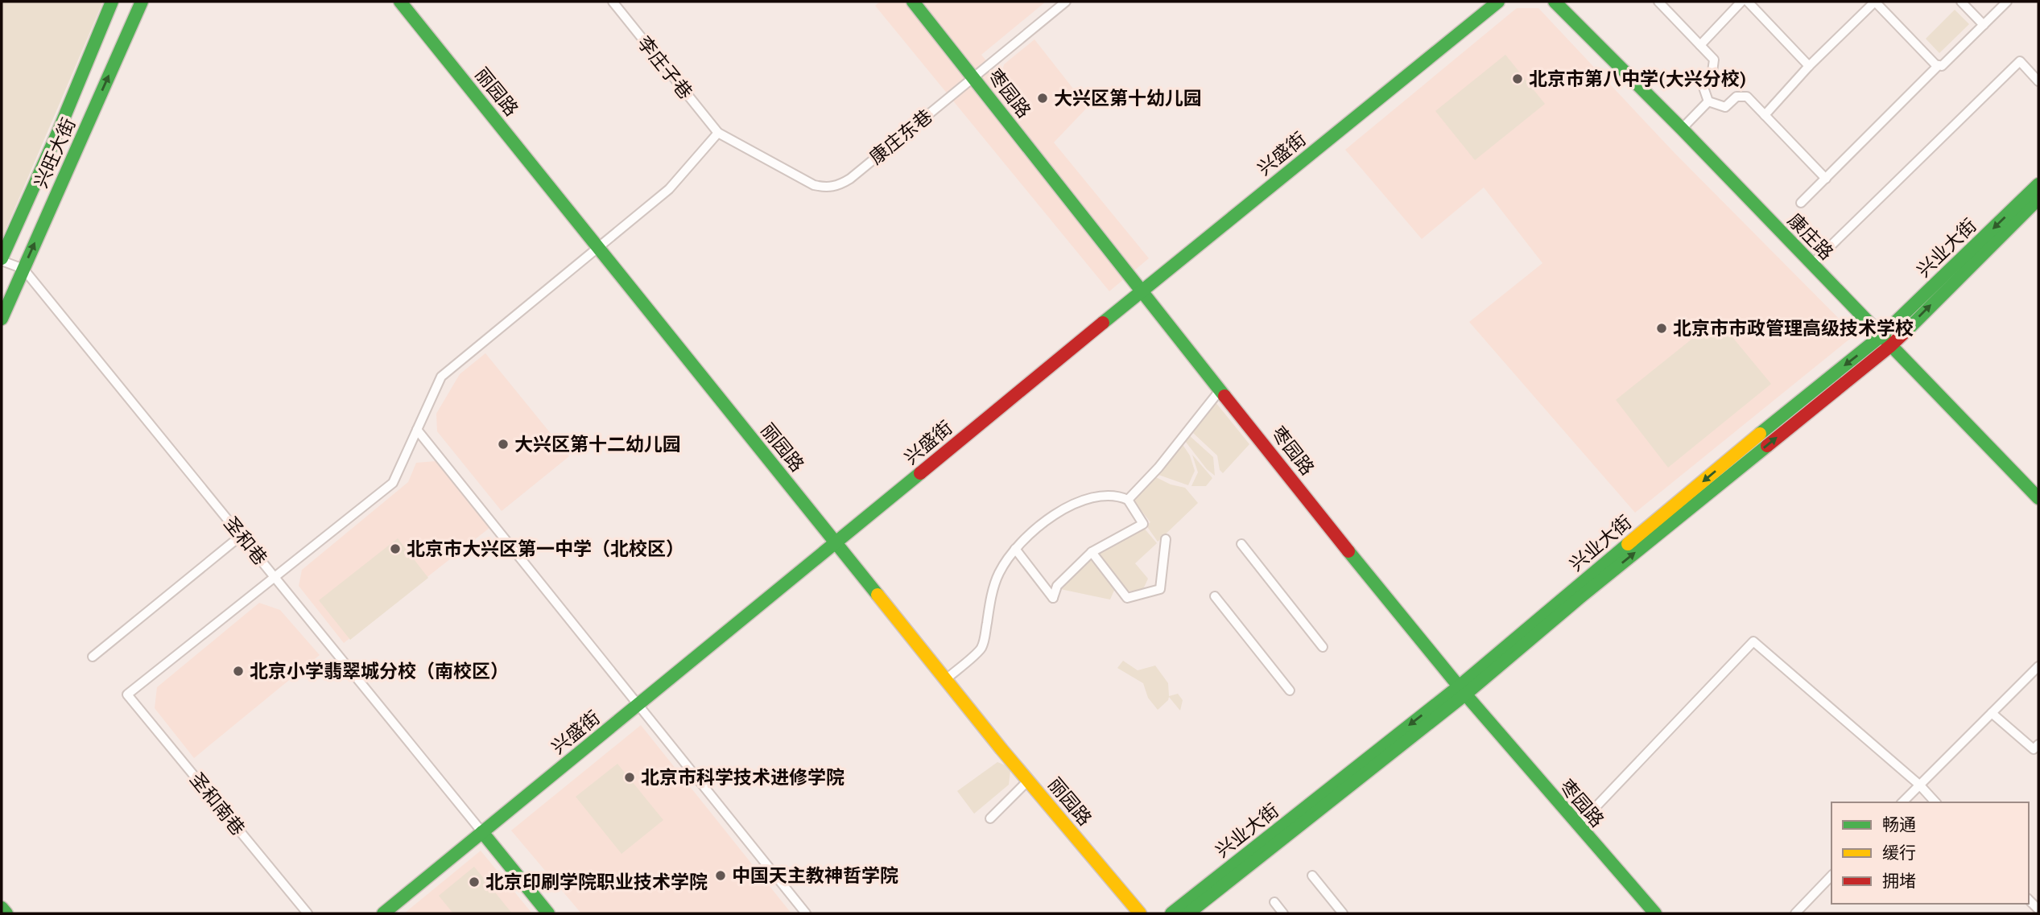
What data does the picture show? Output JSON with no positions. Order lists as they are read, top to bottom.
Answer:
{
  "streets": {
    "street": [
      "李庄子巷",
      "丽园路",
      "枣园路",
      "康庄东巷",
      "兴旺大街",
      "兴盛街",
      "康庄路",
      "兴业大街",
      "圣和巷",
      "圣和南巷"
    ]
  },
  "crossings": [
    ["李庄子巷", "康庄东巷"],
    ["丽园路", "兴盛街"],
    ["枣园路", "康庄东巷"],
    ["枣园路", "兴盛街"],
    ["枣园路", "兴业大街"],
    ["兴旺大街", "圣和巷"],
    ["兴盛街", "圣和巷"],
    ["康庄路", "兴业大街"],
    ["圣和巷", "圣和南巷"]
  ],
  "places": [
    "北京市第八中学(大兴分校)",
    "大兴区第十幼儿园",
    "北京市市政管理高级技术学校",
    "大兴区第十二幼儿园",
    "北京市大兴区第一中学（北校区）",
    "北京小学翡翠城分校（南校区）",
    "北京市科学技术进修学院",
    "中国天主教神哲学院",
    "北京印刷学院职业技术学院"
  ],
  "legend": ["畅通", "缓行", "拥堵"]
}
